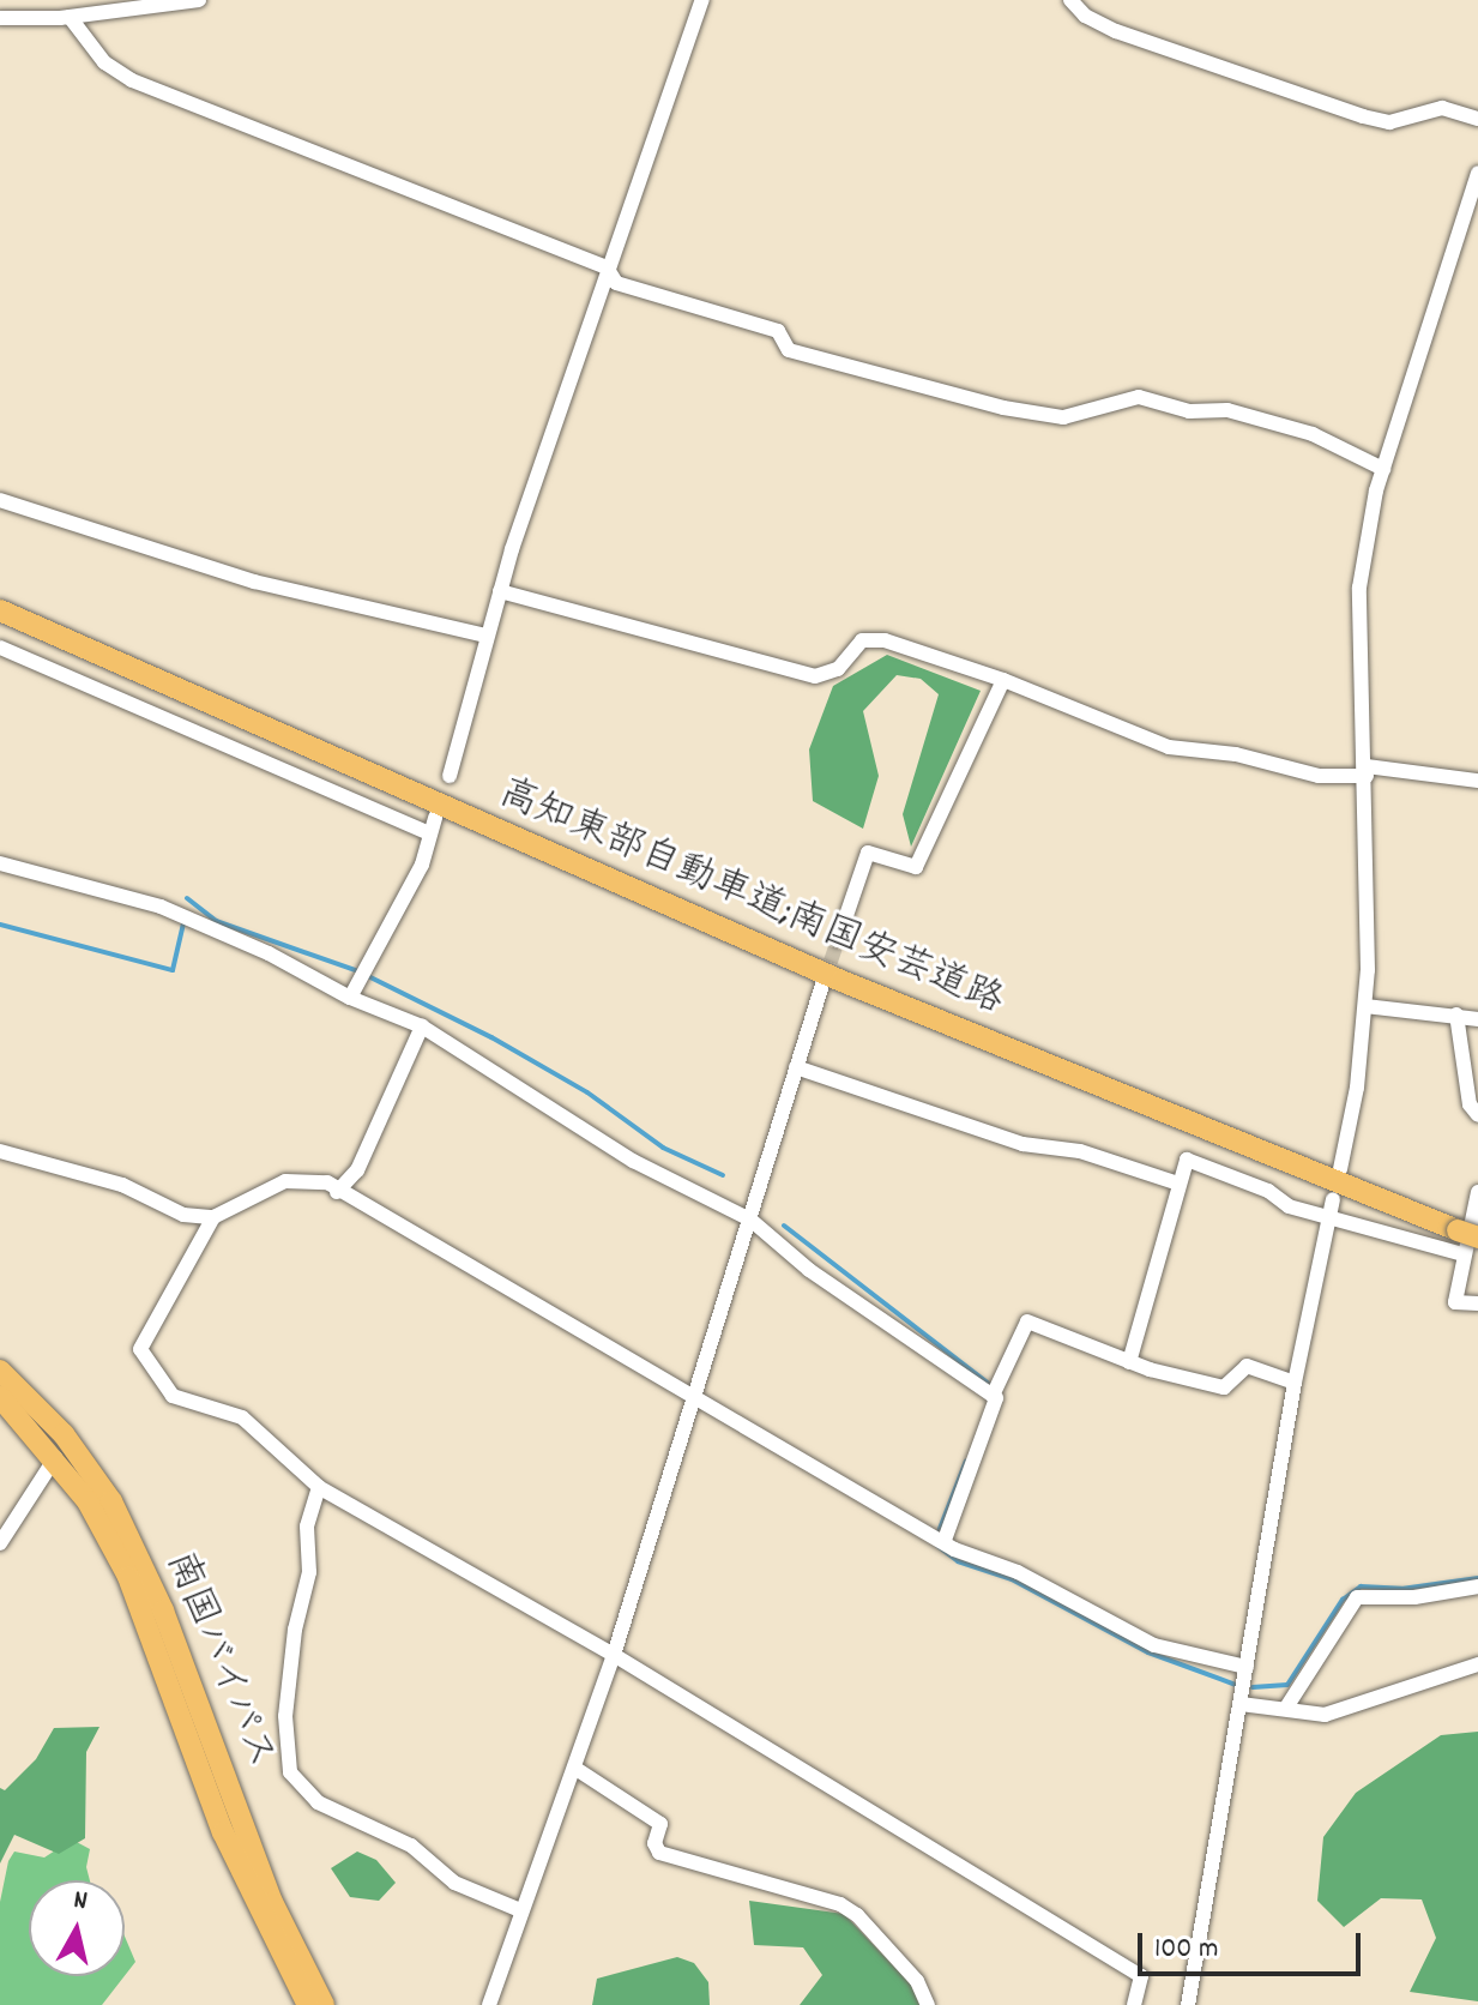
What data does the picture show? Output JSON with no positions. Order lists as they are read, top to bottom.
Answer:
{
  "streets": {
    "highway": ["高知東部自動車道;南国安芸道路", "南国バイパス"]
  },
  "scale_bar": "100 m",
  "north": "top"
}
